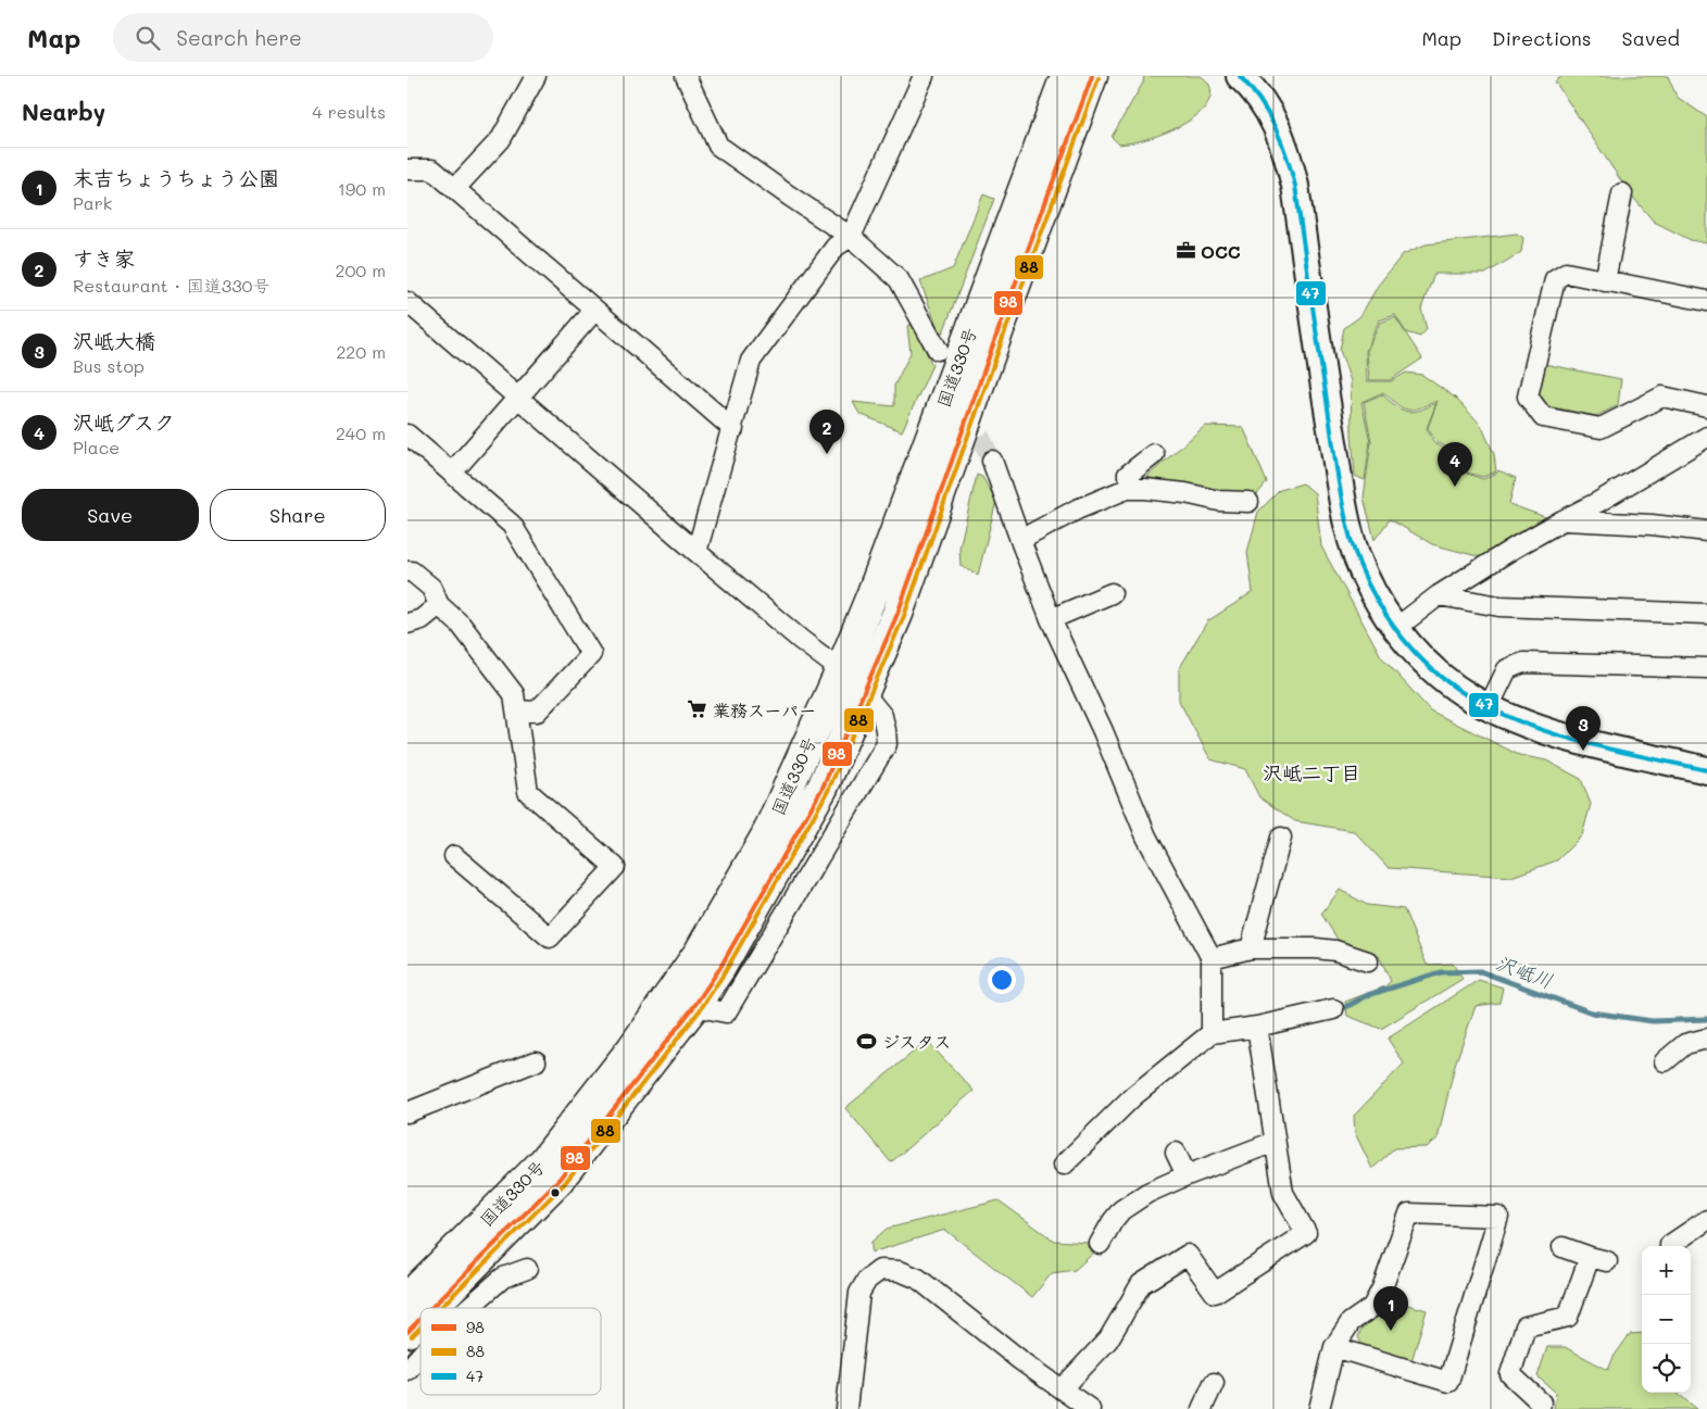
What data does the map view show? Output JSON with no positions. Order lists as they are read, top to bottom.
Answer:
{
  "streets": {
    "highway": ["国道330号"]
  },
  "districts": ["沢岻二丁目"],
  "water": ["沢岻川"],
  "places": {
    "office": ["OCC"],
    "supermarket": ["業務スーパー"],
    "sports": ["ジスタス"]
  },
  "lines": ["transit line 98", "transit line 47", "transit line 88"],
  "legend": ["98", "88", "47"],
  "page": {
    "header": "Map",
    "search": "Search here",
    "nav": ["Map", "Directions", "Saved"],
    "heading": ["Nearby", "4 results"],
    "list": [
      {
        "mark": "1",
        "name": "末吉ちょうちょう公園",
        "note": "Park",
        "value": "190 m"
      },
      {
        "mark": "2",
        "name": "すき家",
        "note": "Restaurant · 国道330号",
        "value": "200 m"
      },
      {
        "mark": "3",
        "name": "沢岻大橋",
        "note": "Bus stop",
        "value": "220 m"
      },
      {
        "mark": "4",
        "name": "沢岻グスク",
        "note": "Place",
        "value": "240 m"
      }
    ],
    "pins": [
      "2",
      "4",
      "3",
      "1"
    ],
    "buttons": ["Save", "Share"],
    "map_buttons": ["+", "−"]
  }
}
